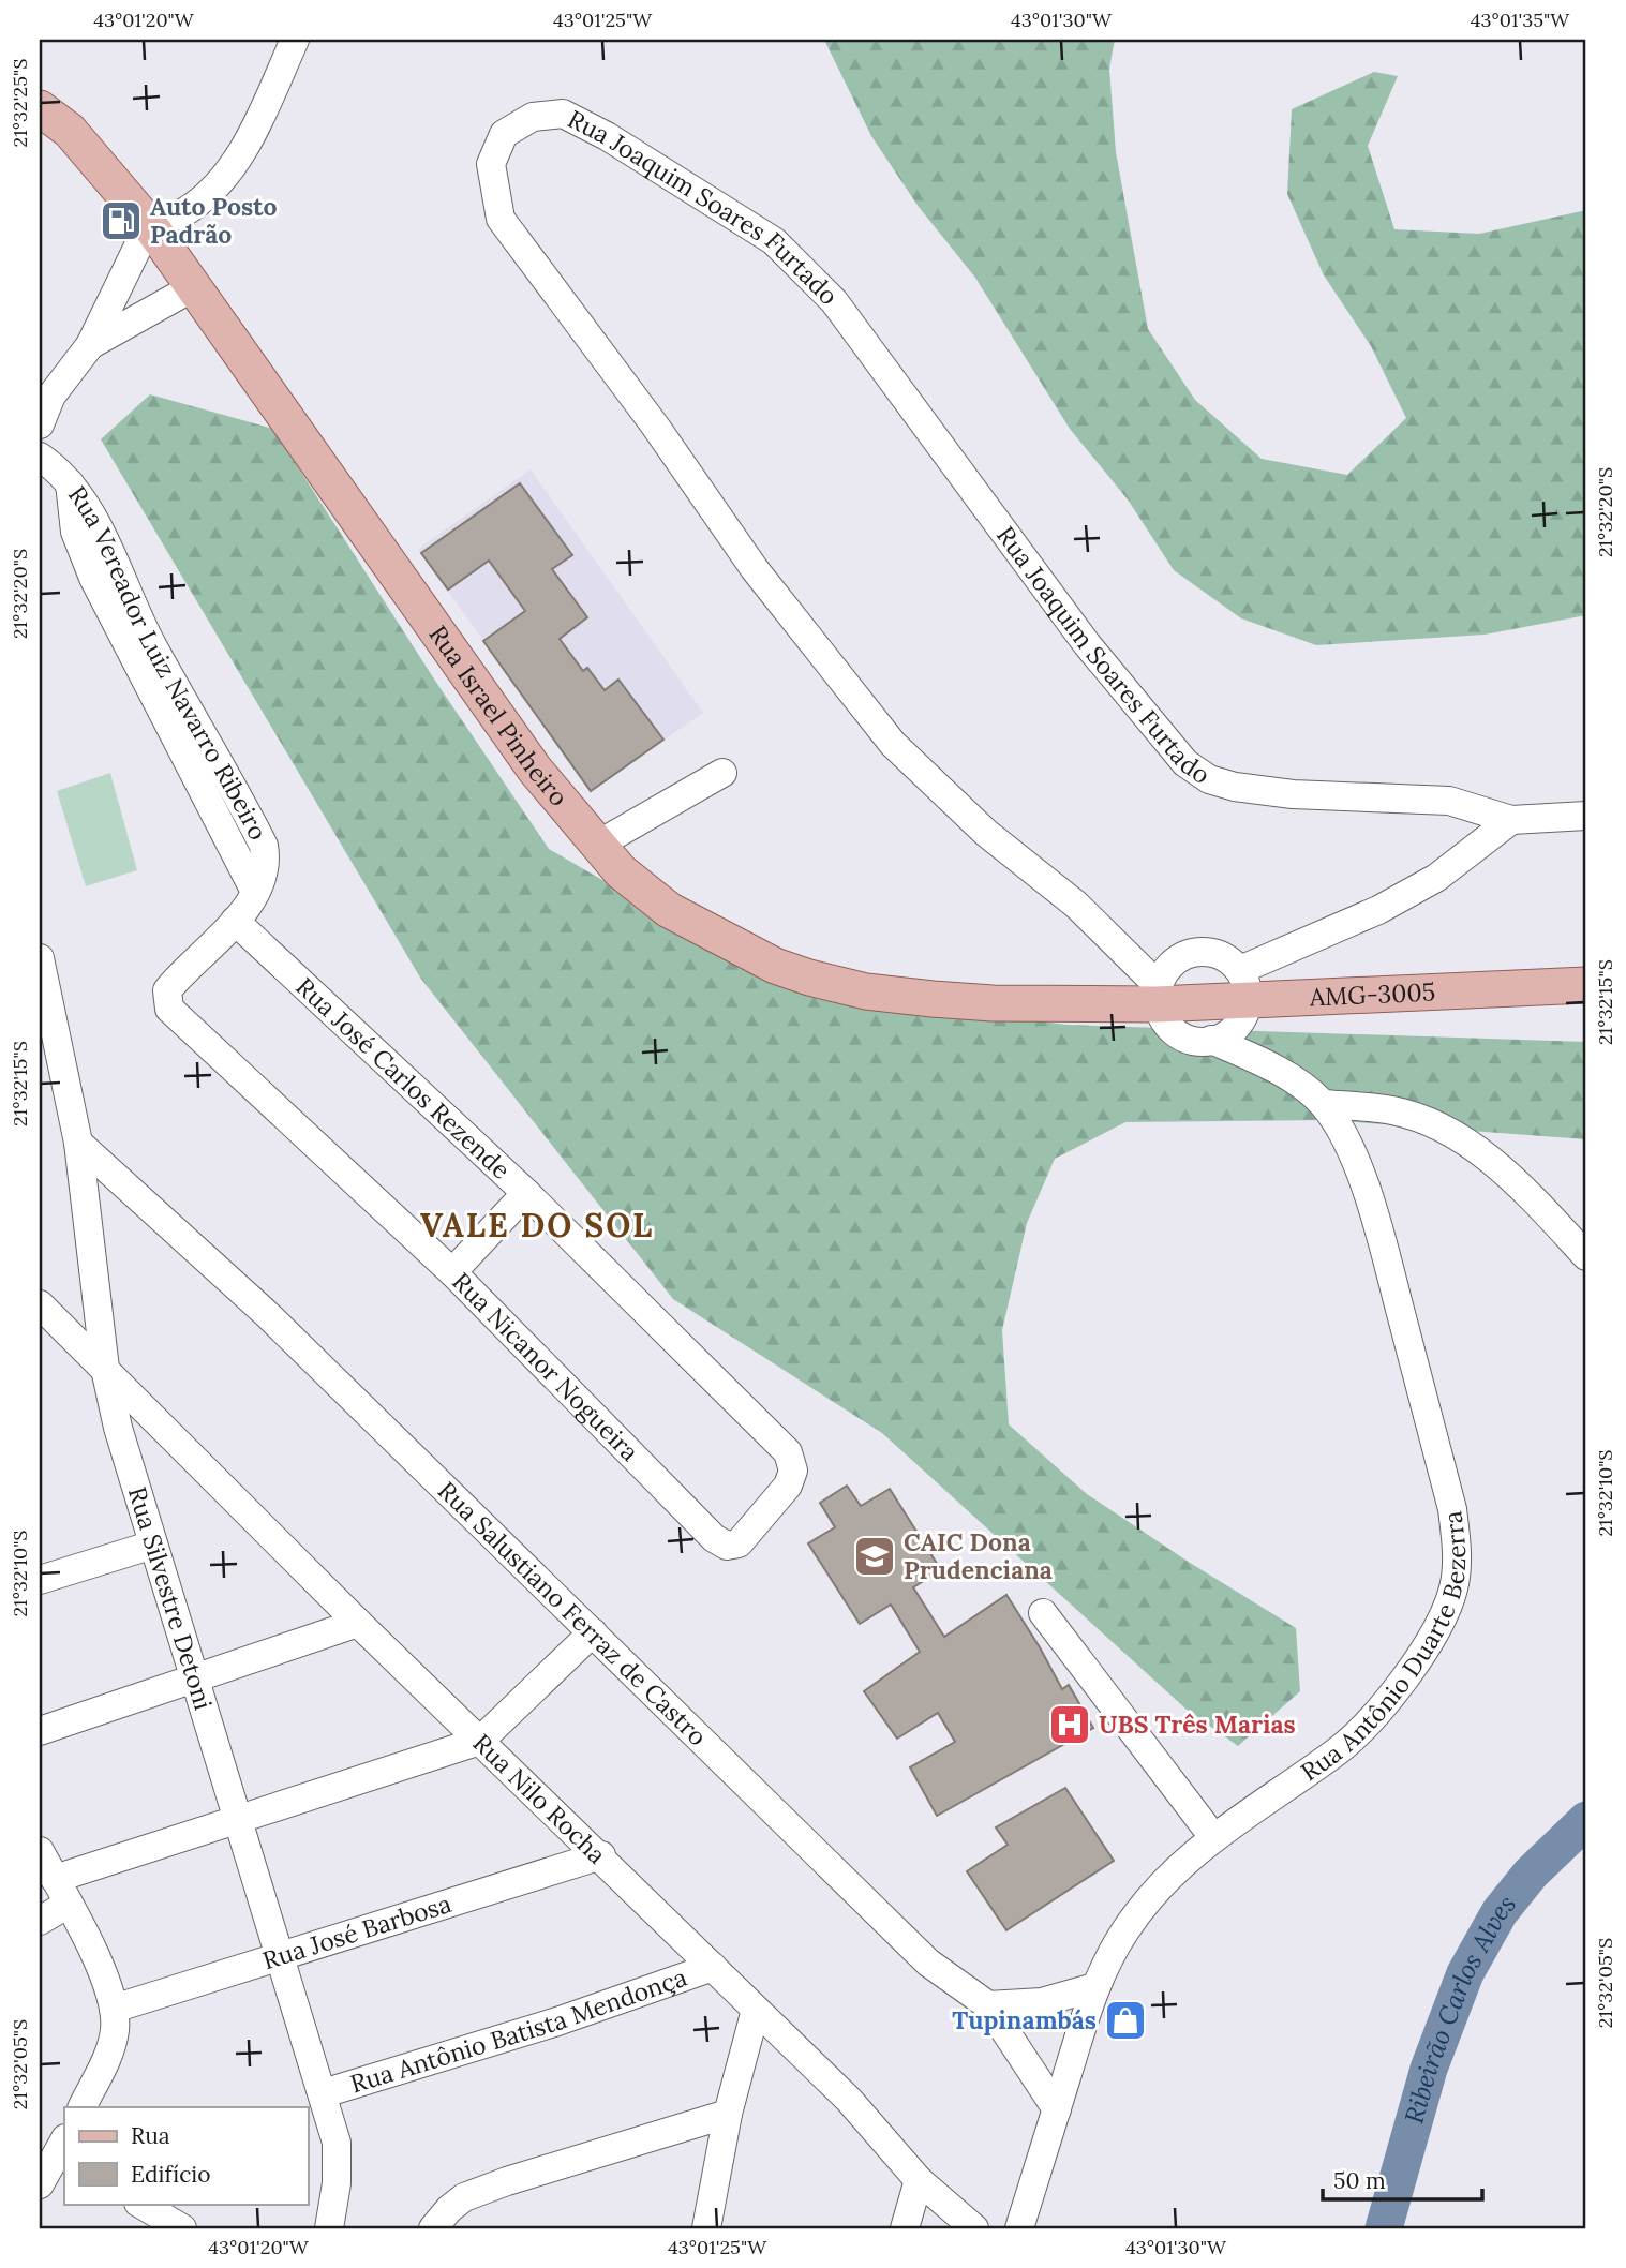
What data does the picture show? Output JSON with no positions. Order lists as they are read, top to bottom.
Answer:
{
  "streets": {
    "main road": ["Rua Israel Pinheiro", "AMG-3005"],
    "street": [
      "Rua Joaquim Soares Furtado",
      "Rua Vereador Luiz Navarro Ribeiro",
      "Rua José Carlos Rezende",
      "Rua Nicanor Nogueira",
      "Rua Silvestre Detoni",
      "Rua Salustiano Ferraz de Castro",
      "Rua Antônio Duarte Bezerra",
      "Rua Nilo Rocha",
      "Rua José Barbosa",
      "Rua Antônio Batista Mendonça"
    ]
  },
  "crossings": [
    ["Rua Joaquim Soares Furtado", "Rua Israel Pinheiro"],
    ["Rua Joaquim Soares Furtado", "AMG-3005"],
    ["Rua Joaquim Soares Furtado", "Rua Antônio Duarte Bezerra"],
    ["Rua Vereador Luiz Navarro Ribeiro", "Rua José Carlos Rezende"],
    ["Rua Vereador Luiz Navarro Ribeiro", "Rua Nicanor Nogueira"],
    ["Rua Israel Pinheiro", "AMG-3005"],
    ["Rua José Carlos Rezende", "Rua Nicanor Nogueira"],
    ["Rua Silvestre Detoni", "Rua Salustiano Ferraz de Castro"],
    ["Rua Silvestre Detoni", "Rua Nilo Rocha"],
    ["Rua Silvestre Detoni", "Rua José Barbosa"],
    ["Rua Silvestre Detoni", "Rua Antônio Batista Mendonça"],
    ["Rua Nilo Rocha", "Rua José Barbosa"],
    ["Rua Nilo Rocha", "Rua Antônio Batista Mendonça"]
  ],
  "districts": ["VALE DO SOL"],
  "water": ["Ribeirão Carlos Alves"],
  "places": {
    "fuel station": ["Auto Posto Padrão"],
    "school or university": ["CAIC Dona Prudenciana"],
    "hospital": ["UBS Três Marias"],
    "shop": ["Tupinambás"]
  },
  "legend": ["Rua", "Edifício"],
  "scale_bar": "50 m",
  "coordinates": [
    "43°01'20\"W",
    "43°01'25\"W",
    "43°01'30\"W",
    "43°01'35\"W",
    "21°32'25\"S",
    "21°32'20\"S",
    "21°32'15\"S",
    "21°32'10\"S",
    "21°32'05\"S"
  ]
}
